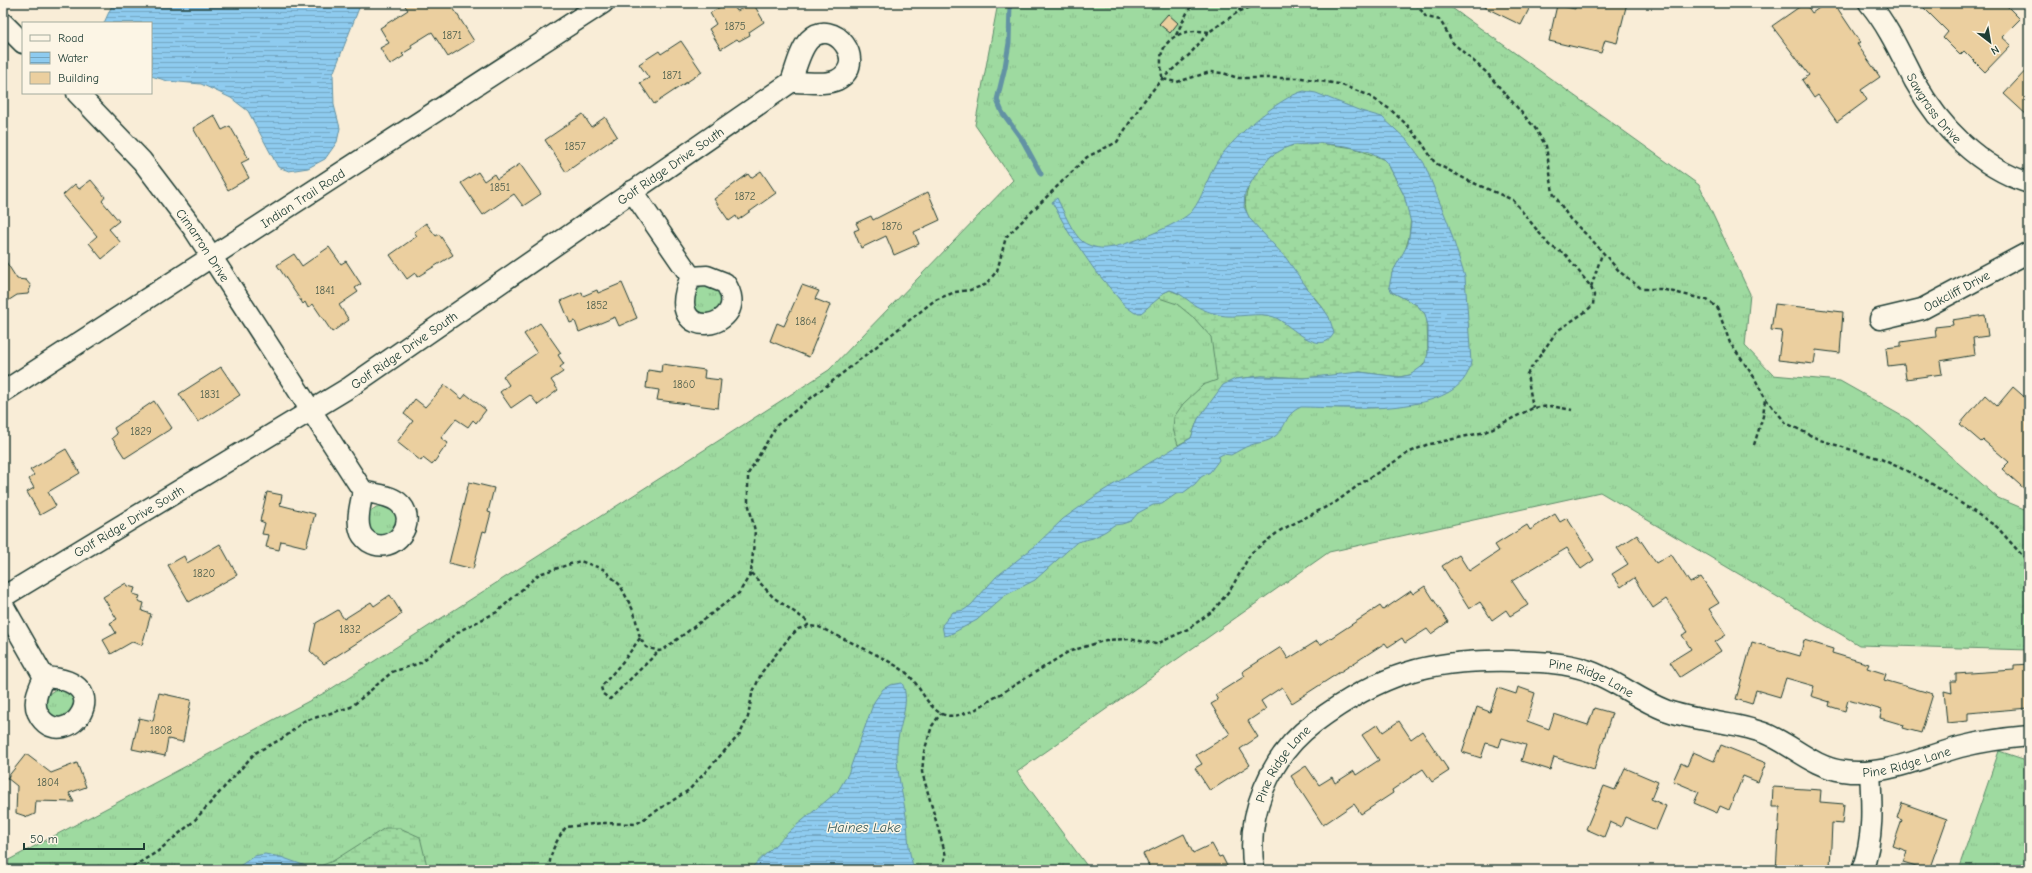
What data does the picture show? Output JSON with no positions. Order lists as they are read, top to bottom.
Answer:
{
  "streets": {
    "street": [
      "Sawgrass Drive",
      "Golf Ridge Drive South",
      "Indian Trail Road",
      "Cimarron Drive",
      "Oakcliff Drive",
      "Pine Ridge Lane"
    ]
  },
  "crossings": [
    ["Golf Ridge Drive South", "Cimarron Drive"],
    ["Indian Trail Road", "Cimarron Drive"]
  ],
  "water": ["Haines Lake"],
  "house_numbers": [
    "1875",
    "1871",
    "1871",
    "1857",
    "1851",
    "1872",
    "1876",
    "1841",
    "1852",
    "1864",
    "1860",
    "1831",
    "1829",
    "1820",
    "1832",
    "1808",
    "1804"
  ],
  "legend": ["Road", "Water", "Building"],
  "scale_bar": "50 m",
  "north": "bottom right"
}
